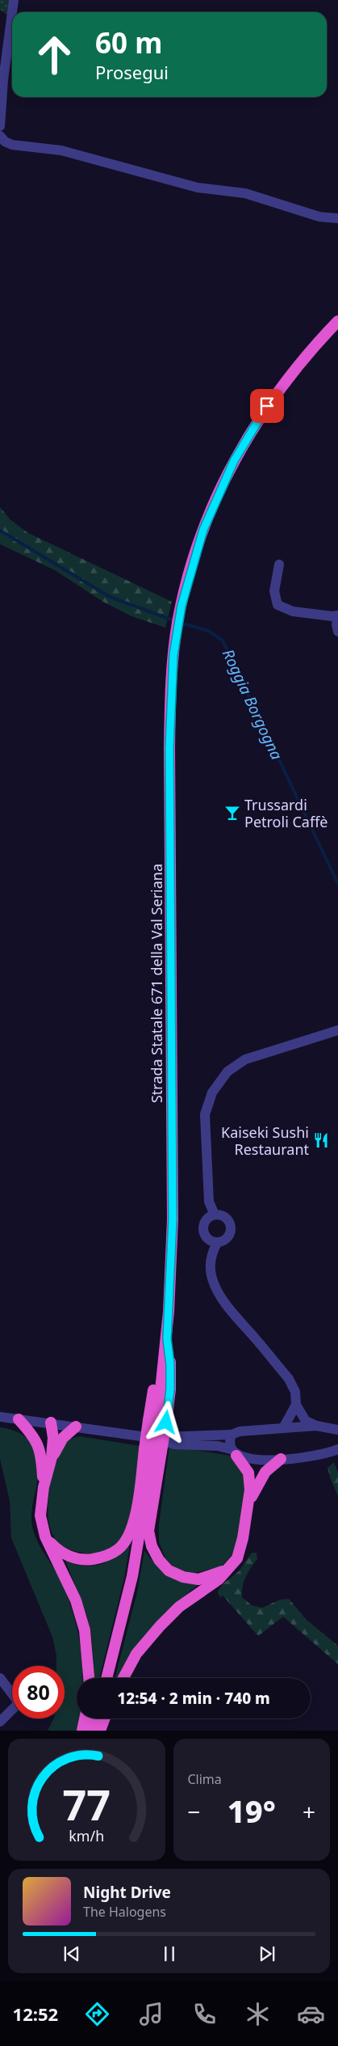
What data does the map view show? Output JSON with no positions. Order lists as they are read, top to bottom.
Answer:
{
  "streets": {
    "highway": ["Strada Statale 671 della Val Seriana"]
  },
  "water": ["Roggia Borgogna"],
  "places": {
    "bar": ["Trussardi Petroli Caffè"],
    "restaurant": ["Kaiseki Sushi Restaurant"]
  },
  "page": {
    "turn": ["60 m", "Prosegui"],
    "limit": "80",
    "trip": "12:54 · 2 min · 740 m",
    "tile": "Clima",
    "heat": ["−", "19°", "+"],
    "song": ["Night Drive", "The Halogens"],
    "tabs": "12:52",
    "gauge": ["77", "km/h"]
  }
}
